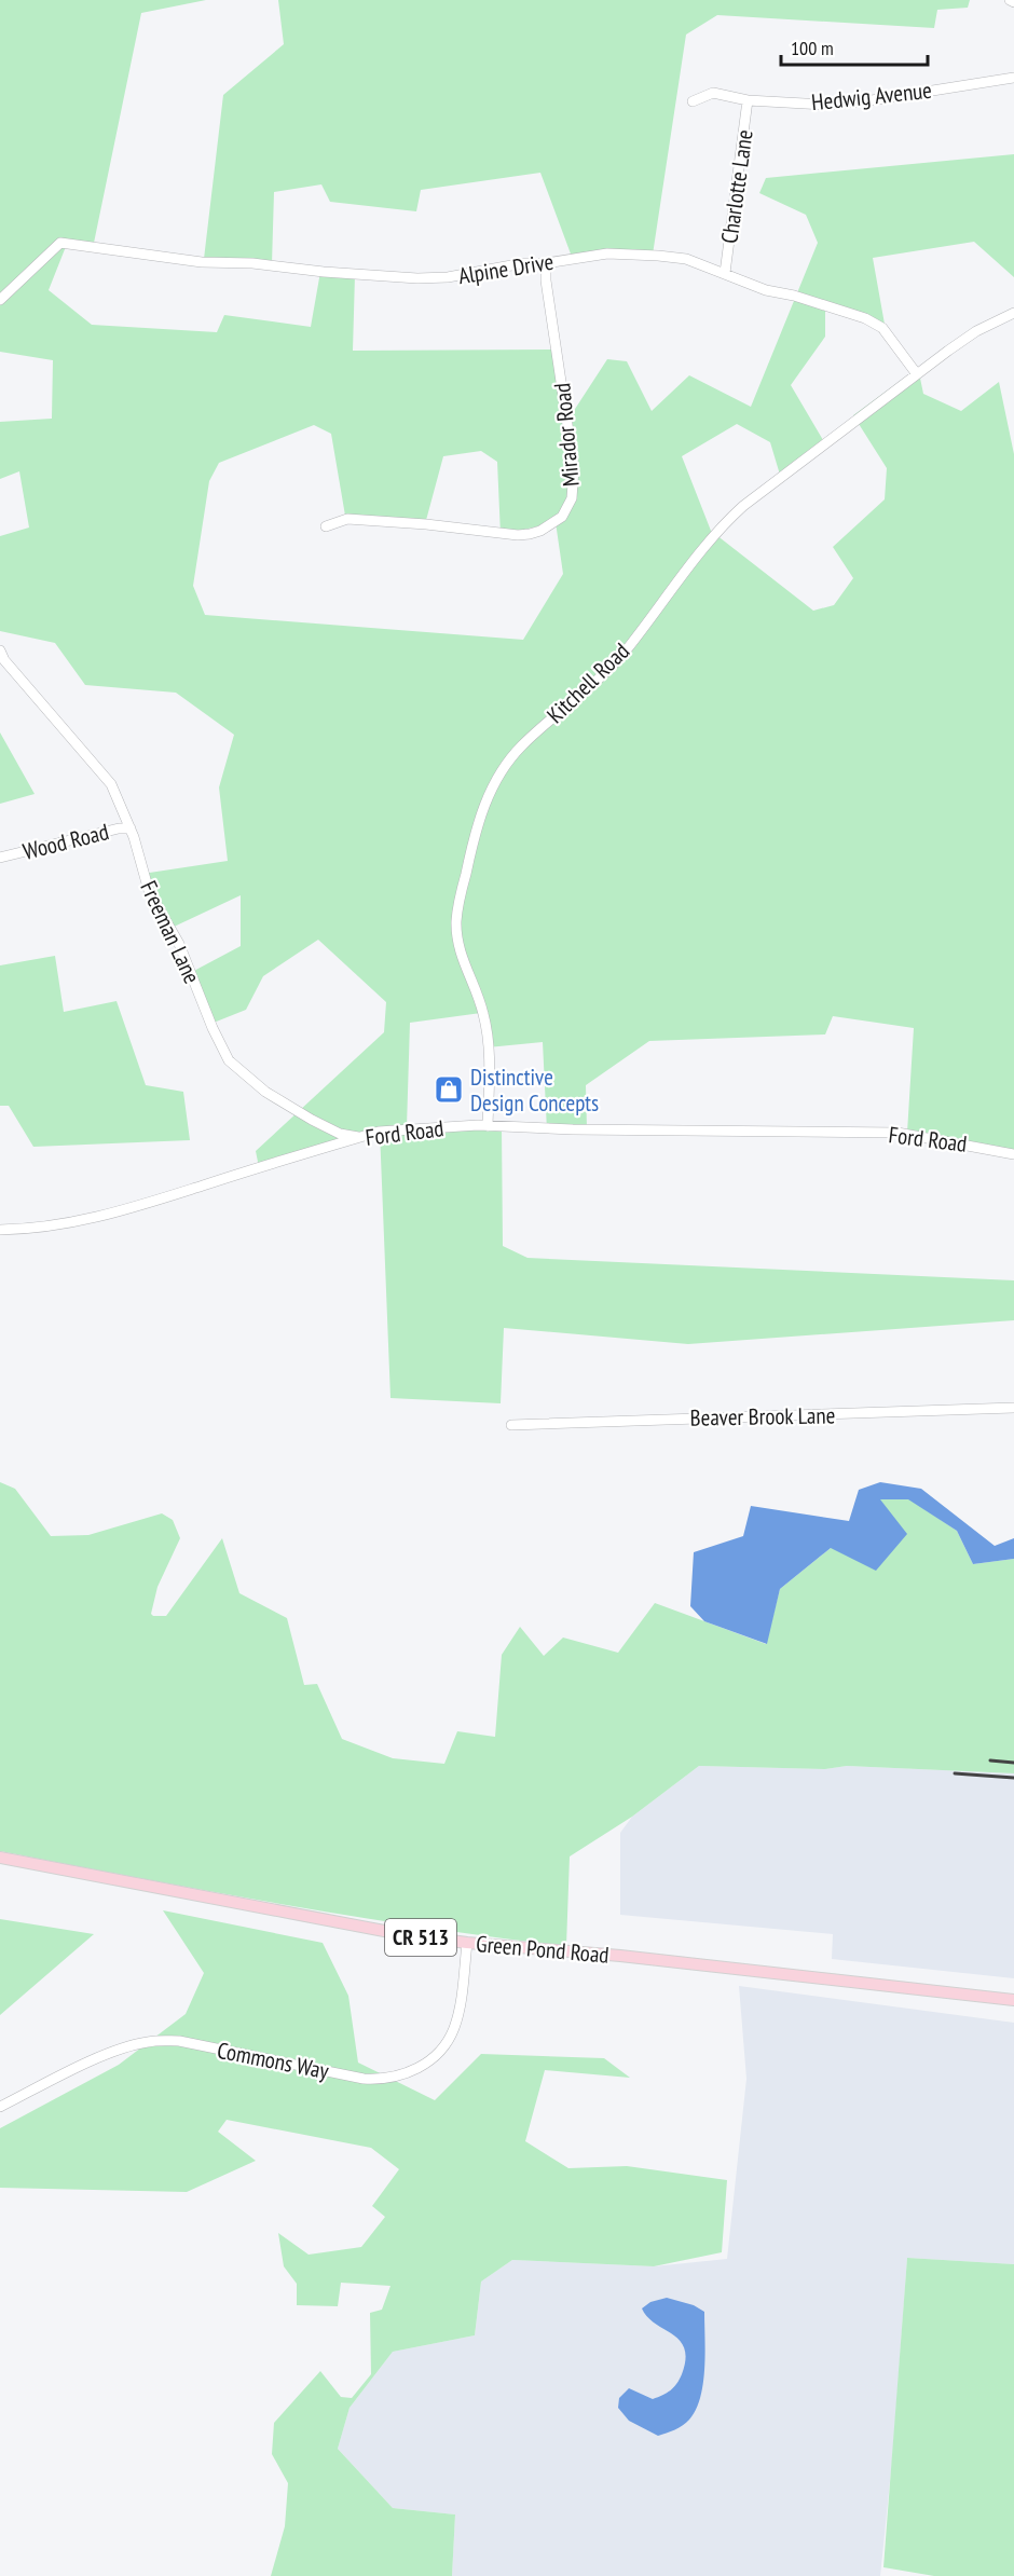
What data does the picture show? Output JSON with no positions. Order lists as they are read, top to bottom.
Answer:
{
  "streets": {
    "main road": ["CR 513", "Green Pond Road"],
    "street": [
      "Hedwig Avenue",
      "Charlotte Lane",
      "Alpine Drive",
      "Mirador Road",
      "Kitchell Road",
      "Wood Road",
      "Freeman Lane",
      "Ford Road",
      "Beaver Brook Lane",
      "Commons Way"
    ]
  },
  "crossings": [
    ["Hedwig Avenue", "Charlotte Lane"],
    ["Charlotte Lane", "Alpine Drive"],
    ["Alpine Drive", "Mirador Road"],
    ["Alpine Drive", "Kitchell Road"],
    ["Kitchell Road", "Ford Road"],
    ["Wood Road", "Freeman Lane"],
    ["Freeman Lane", "Ford Road"],
    ["Green Pond Road", "Commons Way"]
  ],
  "places": {
    "shop": ["Distinctive Design Concepts"]
  },
  "scale_bar": "100 m"
}
